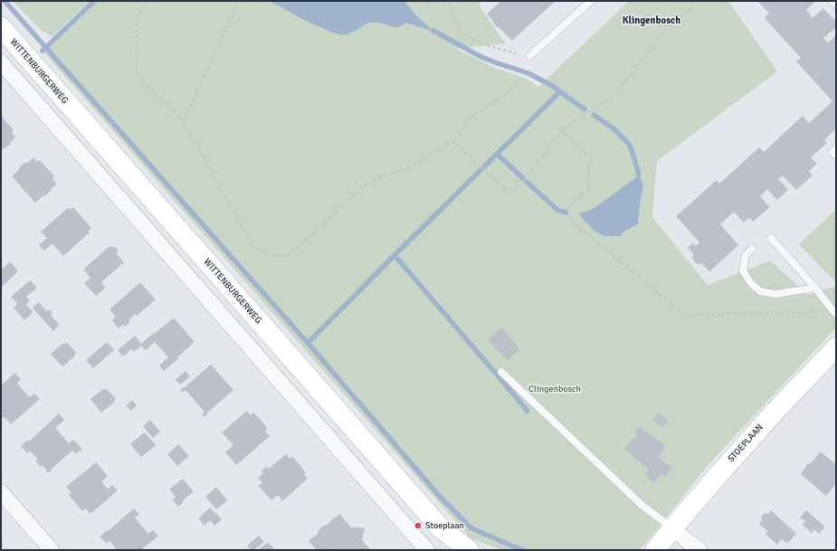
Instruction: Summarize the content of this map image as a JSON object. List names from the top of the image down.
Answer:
{
  "streets": {
    "street": ["WITTENBURGERWEG", "STOEPLAAN"]
  },
  "districts": ["Klingenbosch"],
  "parks": ["Clingenbosch"],
  "places": ["Stoeplaan"]
}
